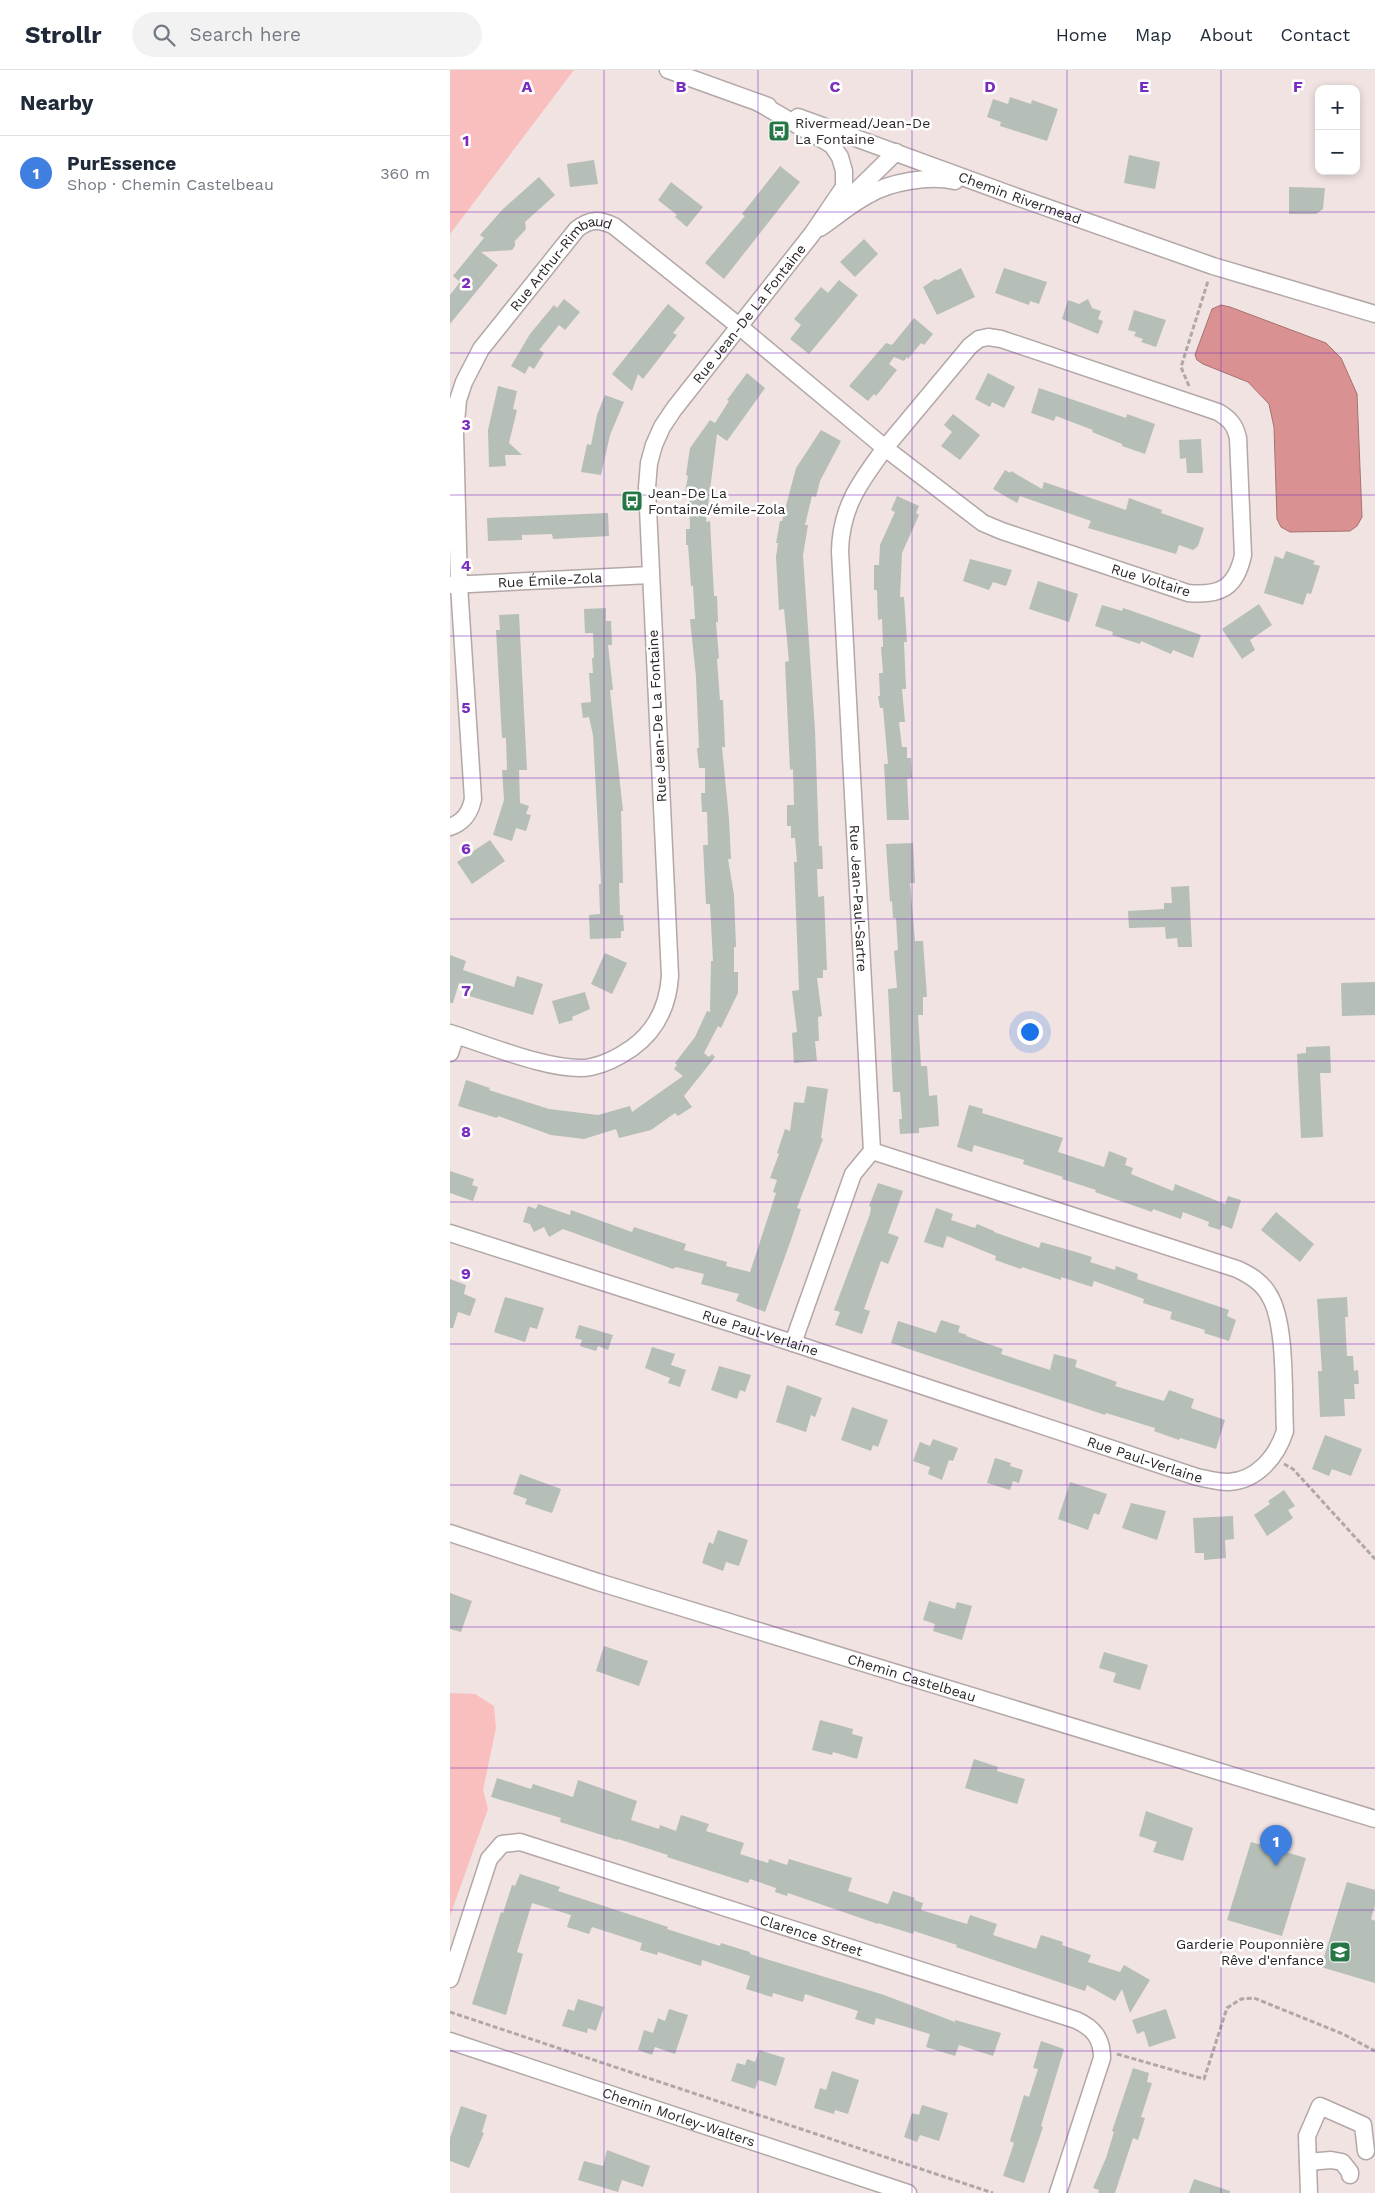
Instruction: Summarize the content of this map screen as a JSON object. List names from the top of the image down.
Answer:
{
  "streets": {
    "street": [
      "Chemin Rivermead",
      "Rue Arthur-Rimbaud",
      "Rue Jean-De La Fontaine",
      "Rue Voltaire",
      "Rue Émile-Zola",
      "Rue Jean-Paul-Sartre",
      "Rue Paul-Verlaine",
      "Chemin Castelbeau",
      "Clarence Street",
      "Chemin Morley-Walters"
    ]
  },
  "crossings": [
    ["Chemin Rivermead", "Rue Jean-De La Fontaine"],
    ["Rue Arthur-Rimbaud", "Rue Jean-De La Fontaine"],
    ["Rue Arthur-Rimbaud", "Rue Voltaire"],
    ["Rue Arthur-Rimbaud", "Rue Émile-Zola"],
    ["Rue Arthur-Rimbaud", "Rue Jean-Paul-Sartre"],
    ["Rue Jean-De La Fontaine", "Rue Émile-Zola"],
    ["Rue Voltaire", "Rue Jean-Paul-Sartre"],
    ["Rue Jean-Paul-Sartre", "Rue Paul-Verlaine"]
  ],
  "places": {
    "bus stop": ["Rivermead/Jean-De La Fontaine", "Jean-De La Fontaine/émile-Zola"],
    "school or university": ["Garderie Pouponnière Rêve d'enfance"]
  },
  "page": {
    "header": "Strollr",
    "search": "Search here",
    "nav": [
      "Home",
      "Map",
      "About",
      "Contact"
    ],
    "heading": "Nearby",
    "map_buttons": ["+", "−"],
    "list": [
      {
        "mark": "1",
        "name": "PurEssence",
        "note": "Shop · Chemin Castelbeau",
        "value": "360 m"
      }
    ],
    "pins": "1"
  },
  "grid": {
    "columns": [
      "A",
      "B",
      "C",
      "D",
      "E",
      "F"
    ],
    "rows": [
      "1",
      "2",
      "3",
      "4",
      "5",
      "6",
      "7",
      "8",
      "9"
    ]
  }
}
